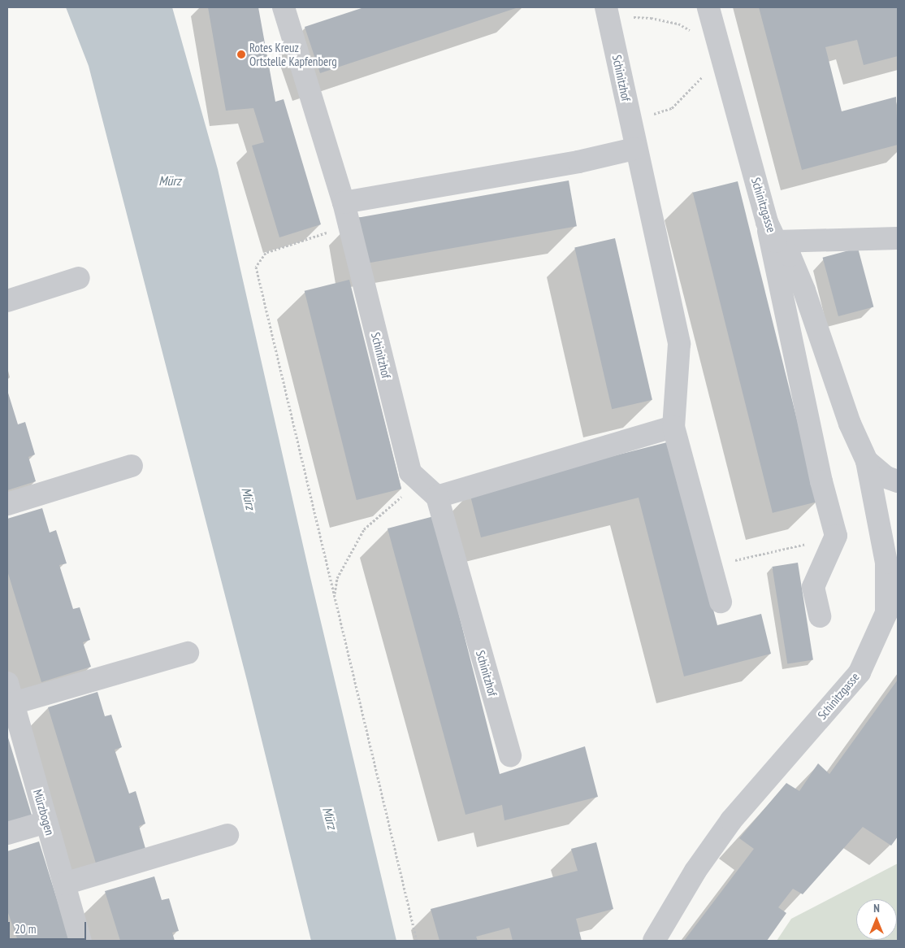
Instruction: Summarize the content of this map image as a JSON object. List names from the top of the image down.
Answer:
{
  "streets": {
    "street": ["Schinitzhof", "Schinitzgasse", "Mürzbogen"]
  },
  "water": ["Mürz"],
  "places": ["Rotes Kreuz Ortstelle Kapfenberg"],
  "scale_bar": "20 m",
  "north": "top"
}
